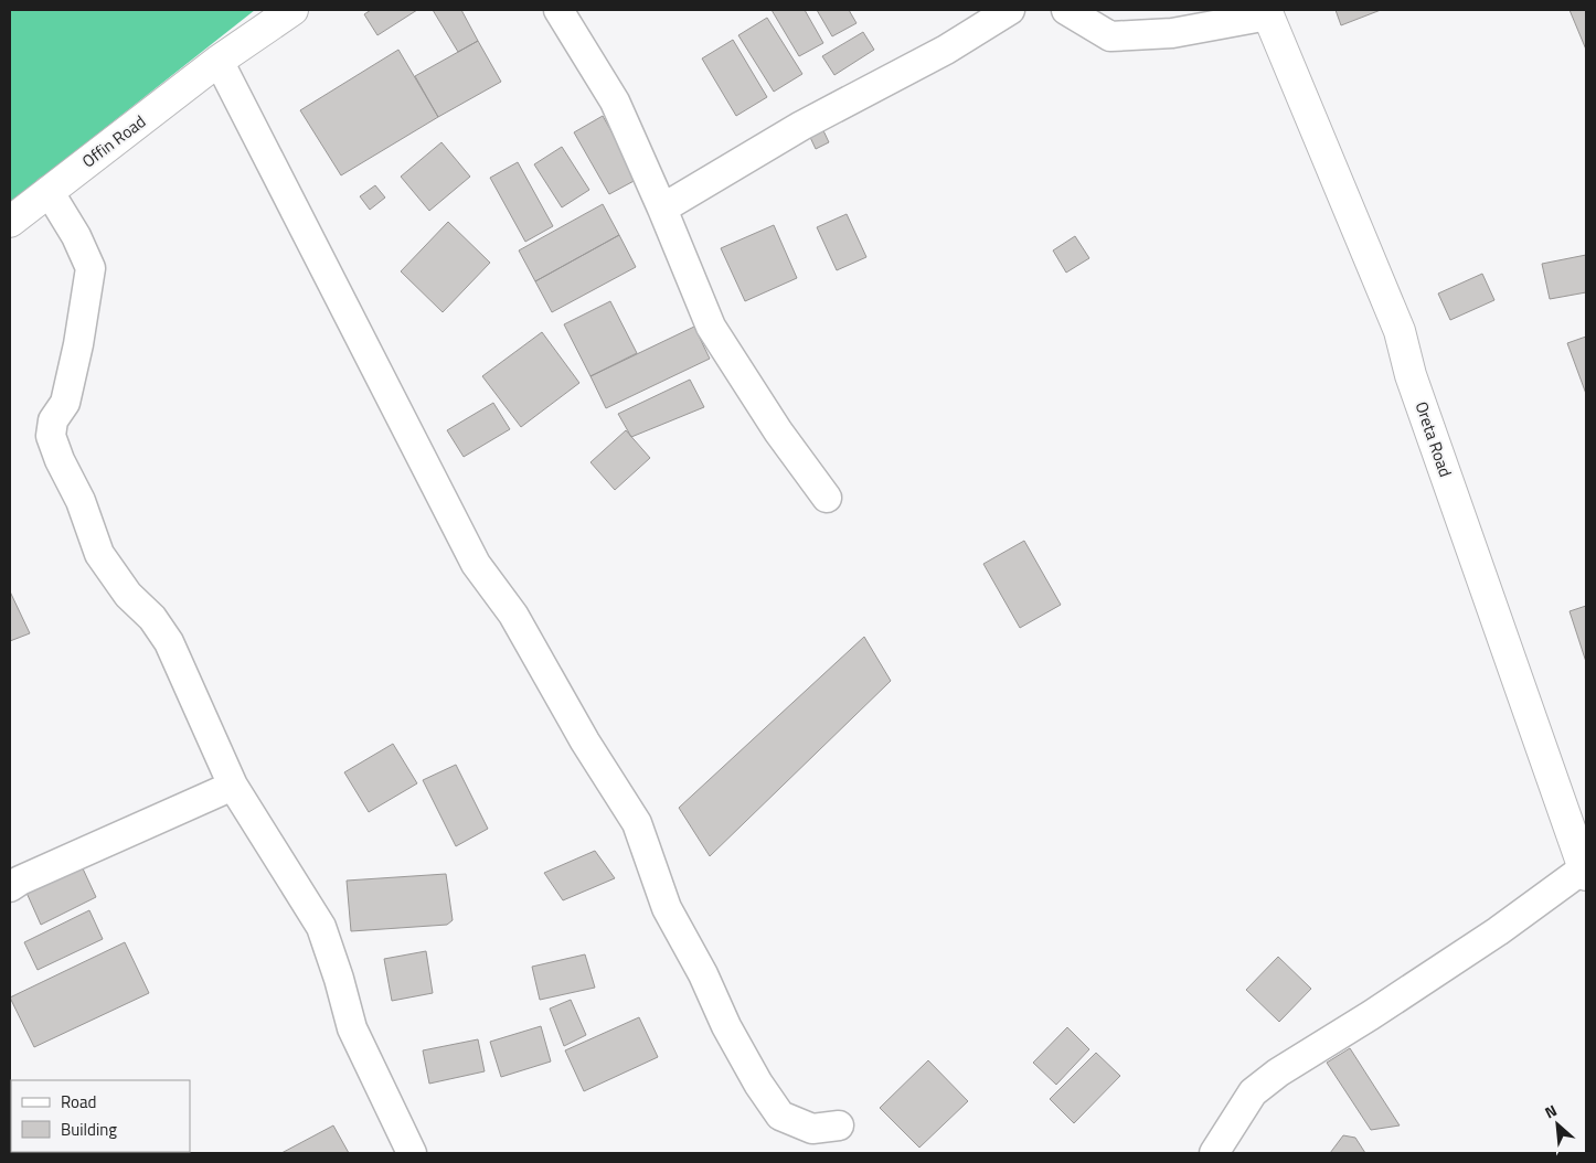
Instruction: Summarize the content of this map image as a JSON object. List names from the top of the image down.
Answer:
{
  "streets": {
    "street": ["Offin Road", "Oreta Road"]
  },
  "legend": ["Road", "Building"],
  "north": "top left"
}
